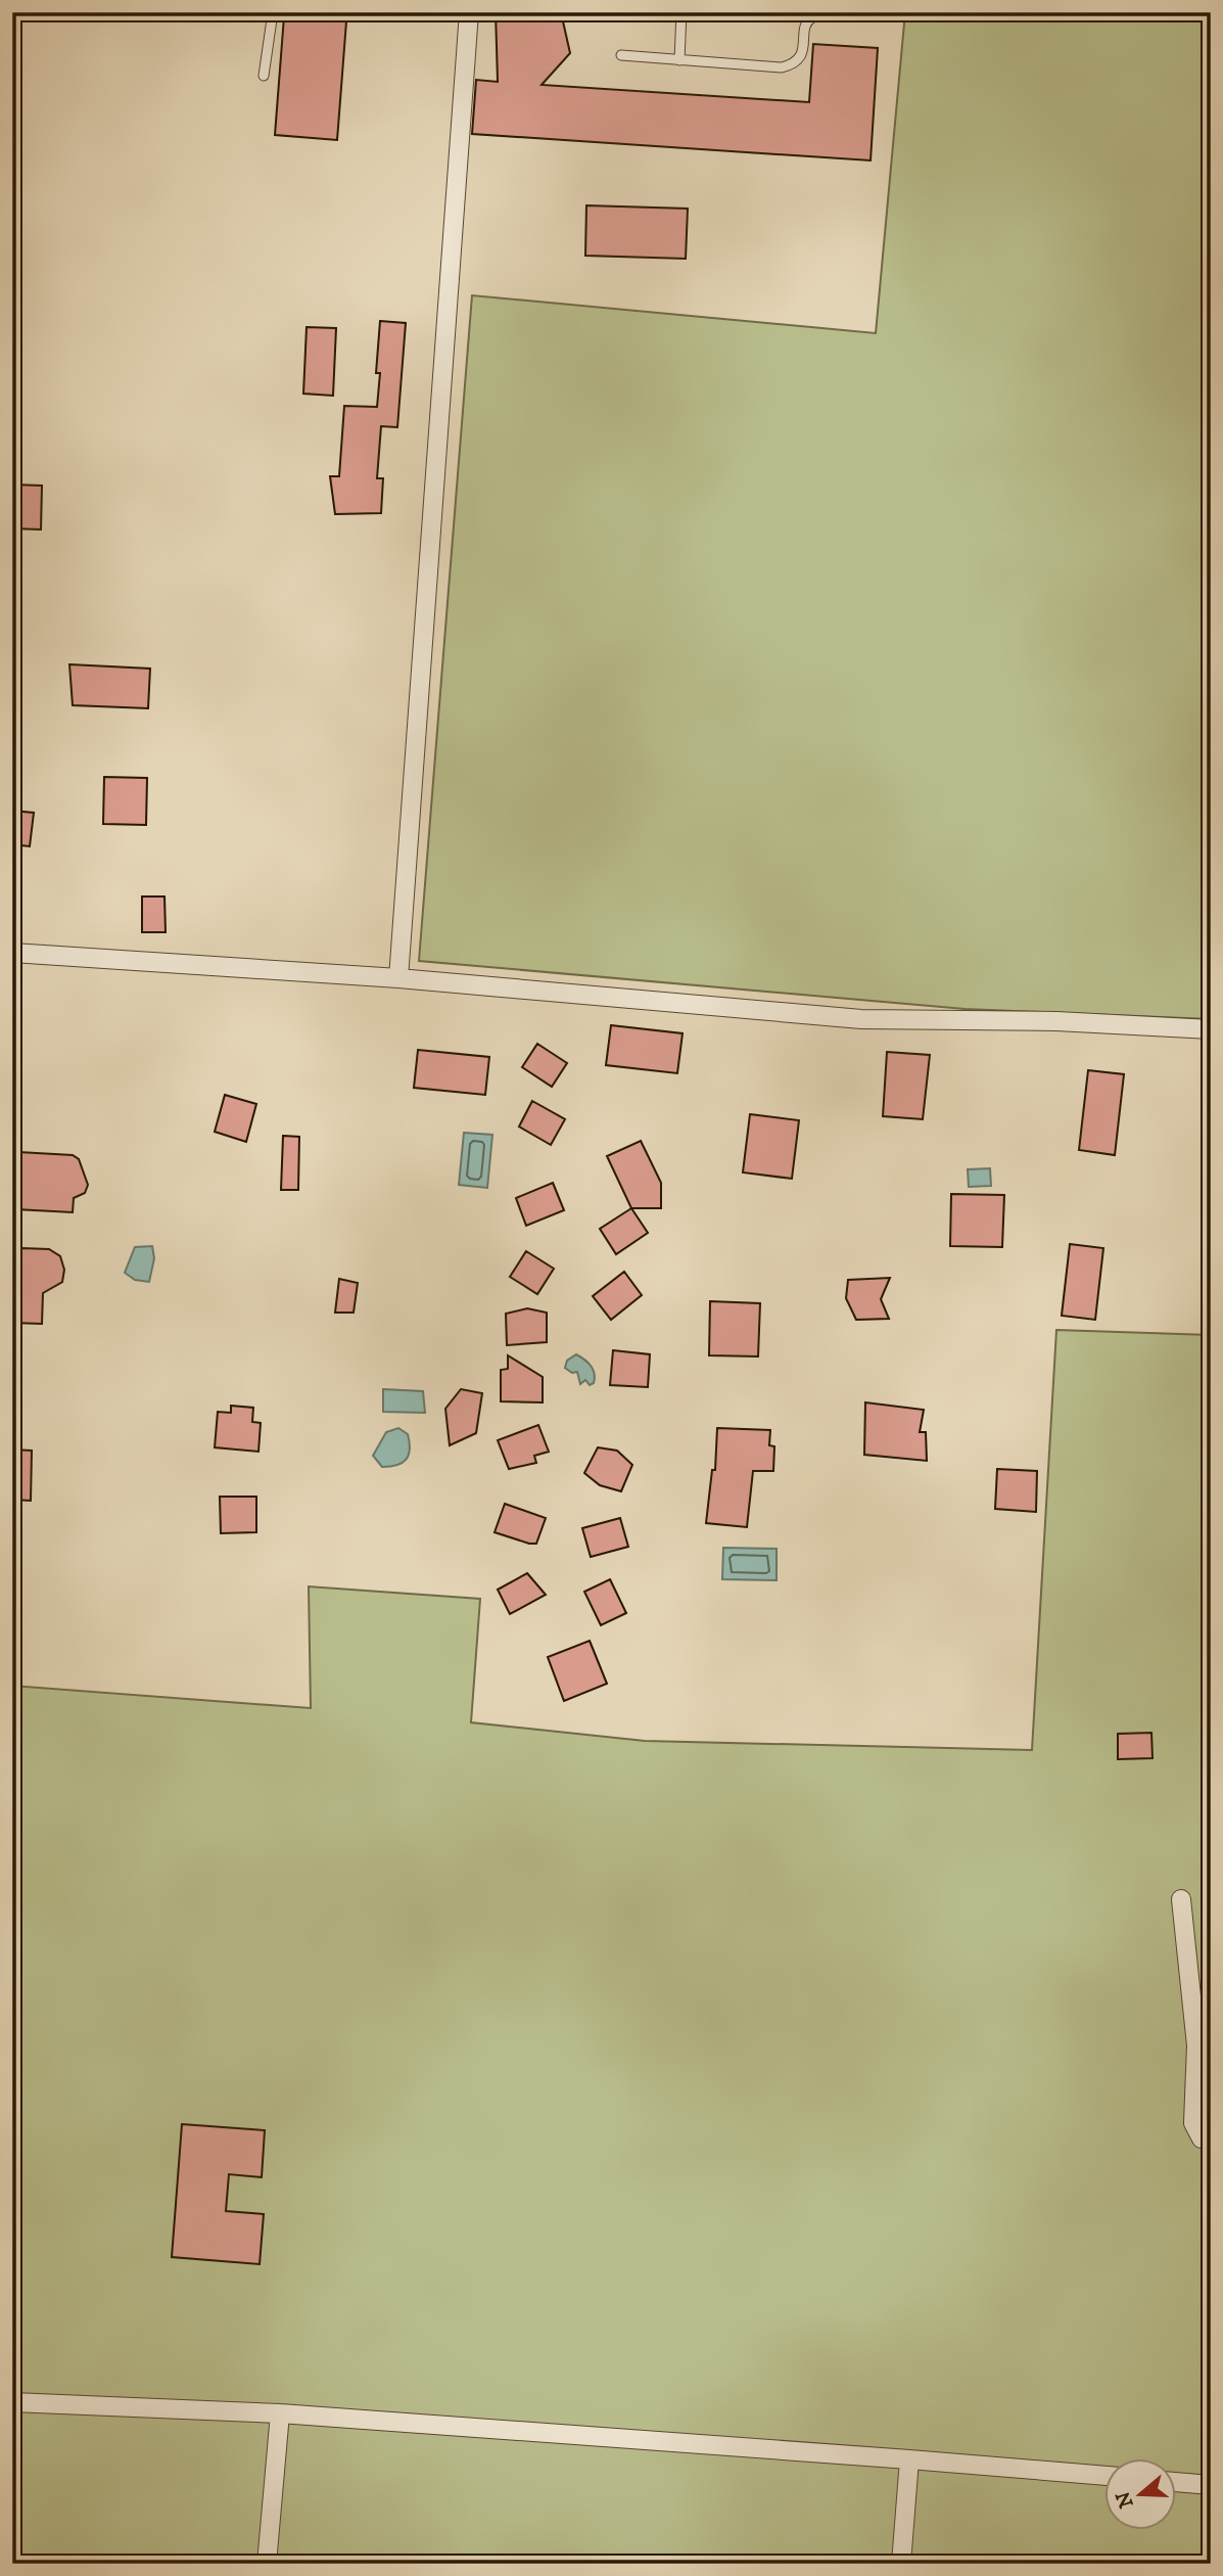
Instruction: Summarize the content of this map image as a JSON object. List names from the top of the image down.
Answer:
{
  "north": "left"
}
